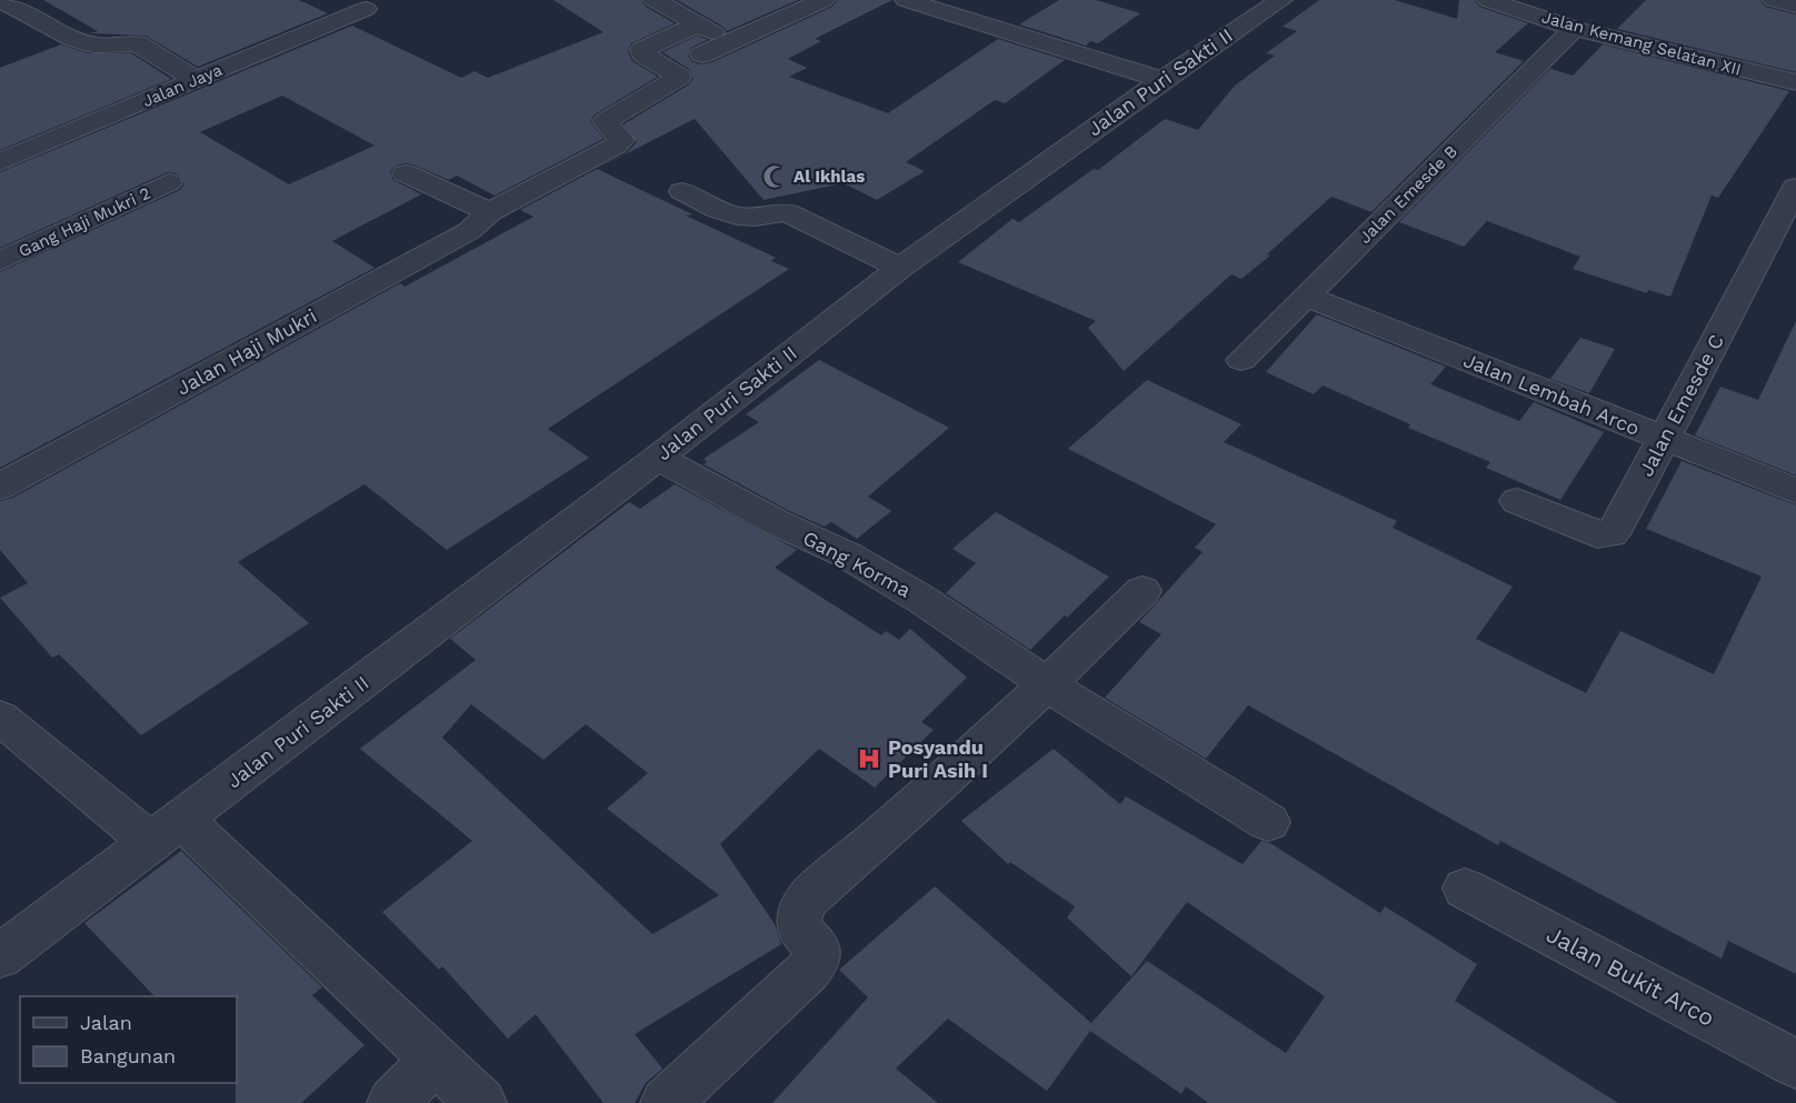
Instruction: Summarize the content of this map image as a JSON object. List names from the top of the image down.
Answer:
{
  "streets": {
    "street": [
      "Jalan Kemang Selatan XII",
      "Jalan Puri Sakti II",
      "Jalan Jaya",
      "Jalan Emesde B",
      "Gang Haji Mukri 2",
      "Jalan Haji Mukri",
      "Jalan Lembah Arco",
      "Jalan Emesde C",
      "Gang Korma",
      "Jalan Bukit Arco"
    ]
  },
  "crossings": [
    ["Jalan Kemang Selatan XII", "Jalan Emesde B"],
    ["Jalan Puri Sakti II", "Gang Korma"],
    ["Jalan Emesde B", "Jalan Lembah Arco"],
    ["Jalan Lembah Arco", "Jalan Emesde C"]
  ],
  "places": {
    "mosque": ["Al Ikhlas"],
    "hospital": ["Posyandu Puri Asih I"]
  },
  "legend": ["Jalan", "Bangunan"]
}
